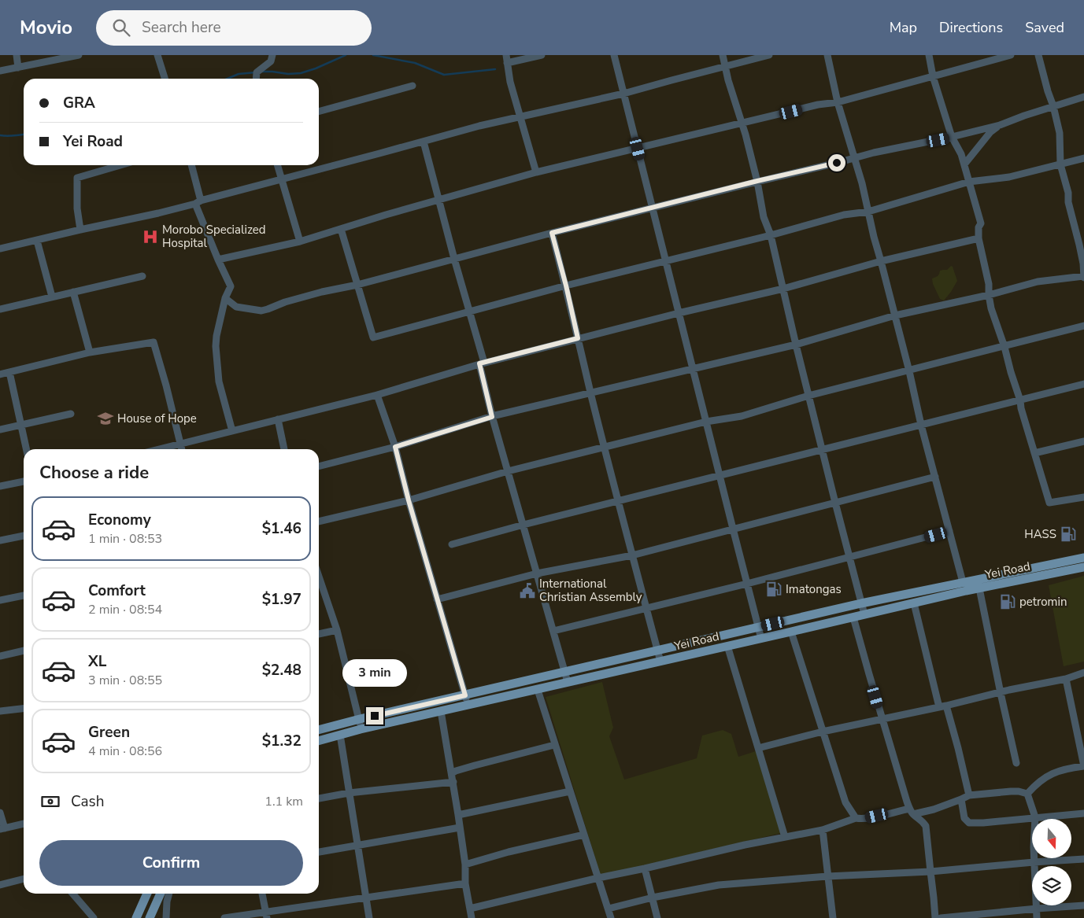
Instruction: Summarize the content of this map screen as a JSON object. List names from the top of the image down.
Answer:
{
  "streets": {
    "main road": ["Yei Road"]
  },
  "places": {
    "hospital": ["Morobo Specialized Hospital"],
    "school or university": ["House of Hope"],
    "fuel station": ["HASS", "Imatongas", "petromin"],
    "public building": ["International Christian Assembly"]
  },
  "north": "bottom",
  "page": {
    "header": "Movio",
    "search": "Search here",
    "nav": ["Map", "Directions", "Saved"],
    "banner": ["GRA", "Yei Road"],
    "heading": "Choose a ride",
    "list": [
      {
        "name": "Economy",
        "note": "1 min · 08:53",
        "value": "$1.46"
      },
      {
        "name": "Comfort",
        "note": "2 min · 08:54",
        "value": "$1.97"
      },
      {
        "name": "XL",
        "note": "3 min · 08:55",
        "value": "$2.48"
      },
      {
        "name": "Green",
        "note": "4 min · 08:56",
        "value": "$1.32"
      }
    ],
    "bubble": "3 min",
    "pay": ["Cash", "1.1 km"],
    "buttons": "Confirm"
  }
}
